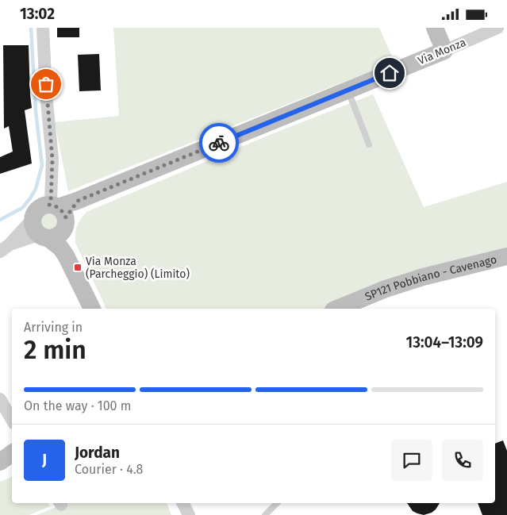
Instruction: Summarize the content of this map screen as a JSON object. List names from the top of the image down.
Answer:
{
  "streets": {
    "street": ["Via Monza", "SP121 Pobbiano - Cavenago"]
  },
  "places": {
    "transit": ["Via Monza (Parcheggio) (Limito)"]
  },
  "page": {
    "status": "13:02",
    "heading": ["2 min", "Arriving in", "13:04–13:09"],
    "panel": ["Jordan", "Courier · 4.8"],
    "bar": "On the way · 100 m",
    "round": "J"
  }
}
